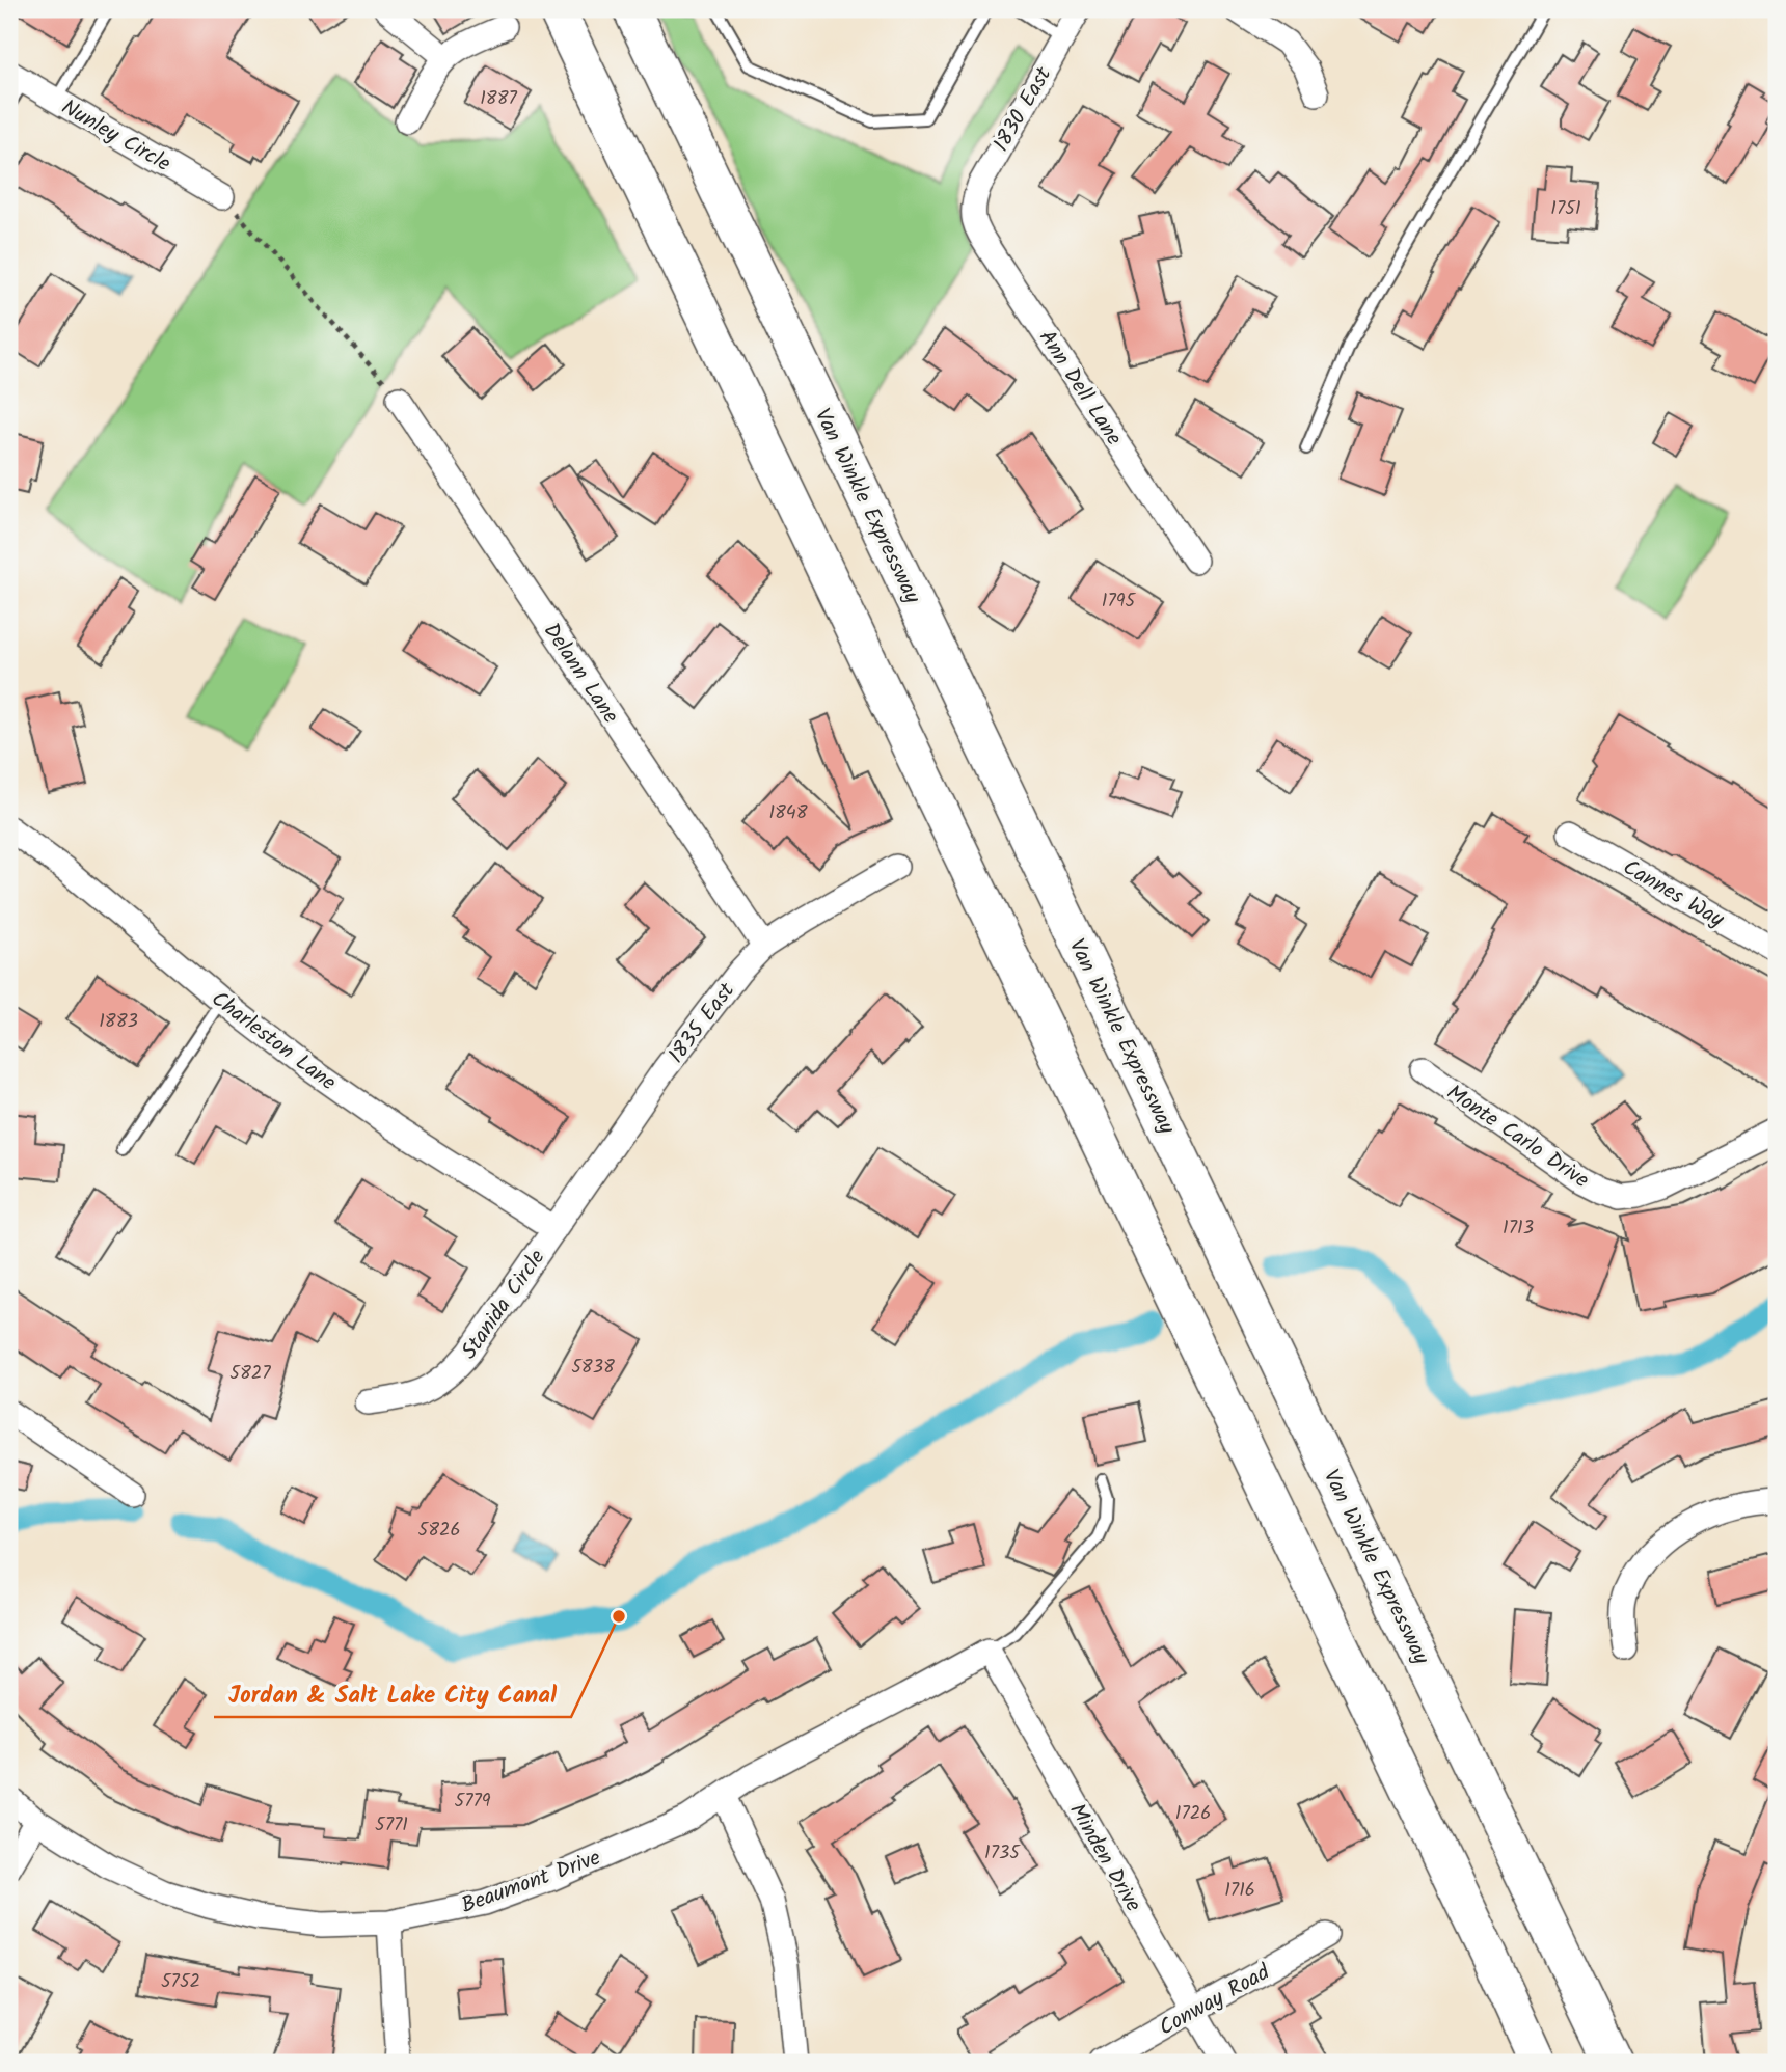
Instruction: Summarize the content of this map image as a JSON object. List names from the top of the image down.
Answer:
{
  "streets": {
    "main road": ["Van Winkle Expressway"],
    "street": [
      "1830 East",
      "Nunley Circle",
      "Ann Dell Lane",
      "Delann Lane",
      "Cannes Way",
      "1835 East",
      "Charleston Lane",
      "Monte Carlo Drive",
      "Stanida Circle",
      "Minden Drive",
      "Beaumont Drive",
      "Conway Road"
    ]
  },
  "crossings": [
    ["1830 East", "Ann Dell Lane"],
    ["Delann Lane", "1835 East"],
    ["1835 East", "Charleston Lane"],
    ["1835 East", "Stanida Circle"],
    ["Charleston Lane", "Stanida Circle"],
    ["Minden Drive", "Beaumont Drive"],
    ["Minden Drive", "Conway Road"]
  ],
  "places": ["Jordan & Salt Lake City Canal"],
  "house_numbers": [
    "1887",
    "1751",
    "1795",
    "1848",
    "1883",
    "1713",
    "5838",
    "5827",
    "5826",
    "5779",
    "1726",
    "5771",
    "1735",
    "1716",
    "5752"
  ]
}
